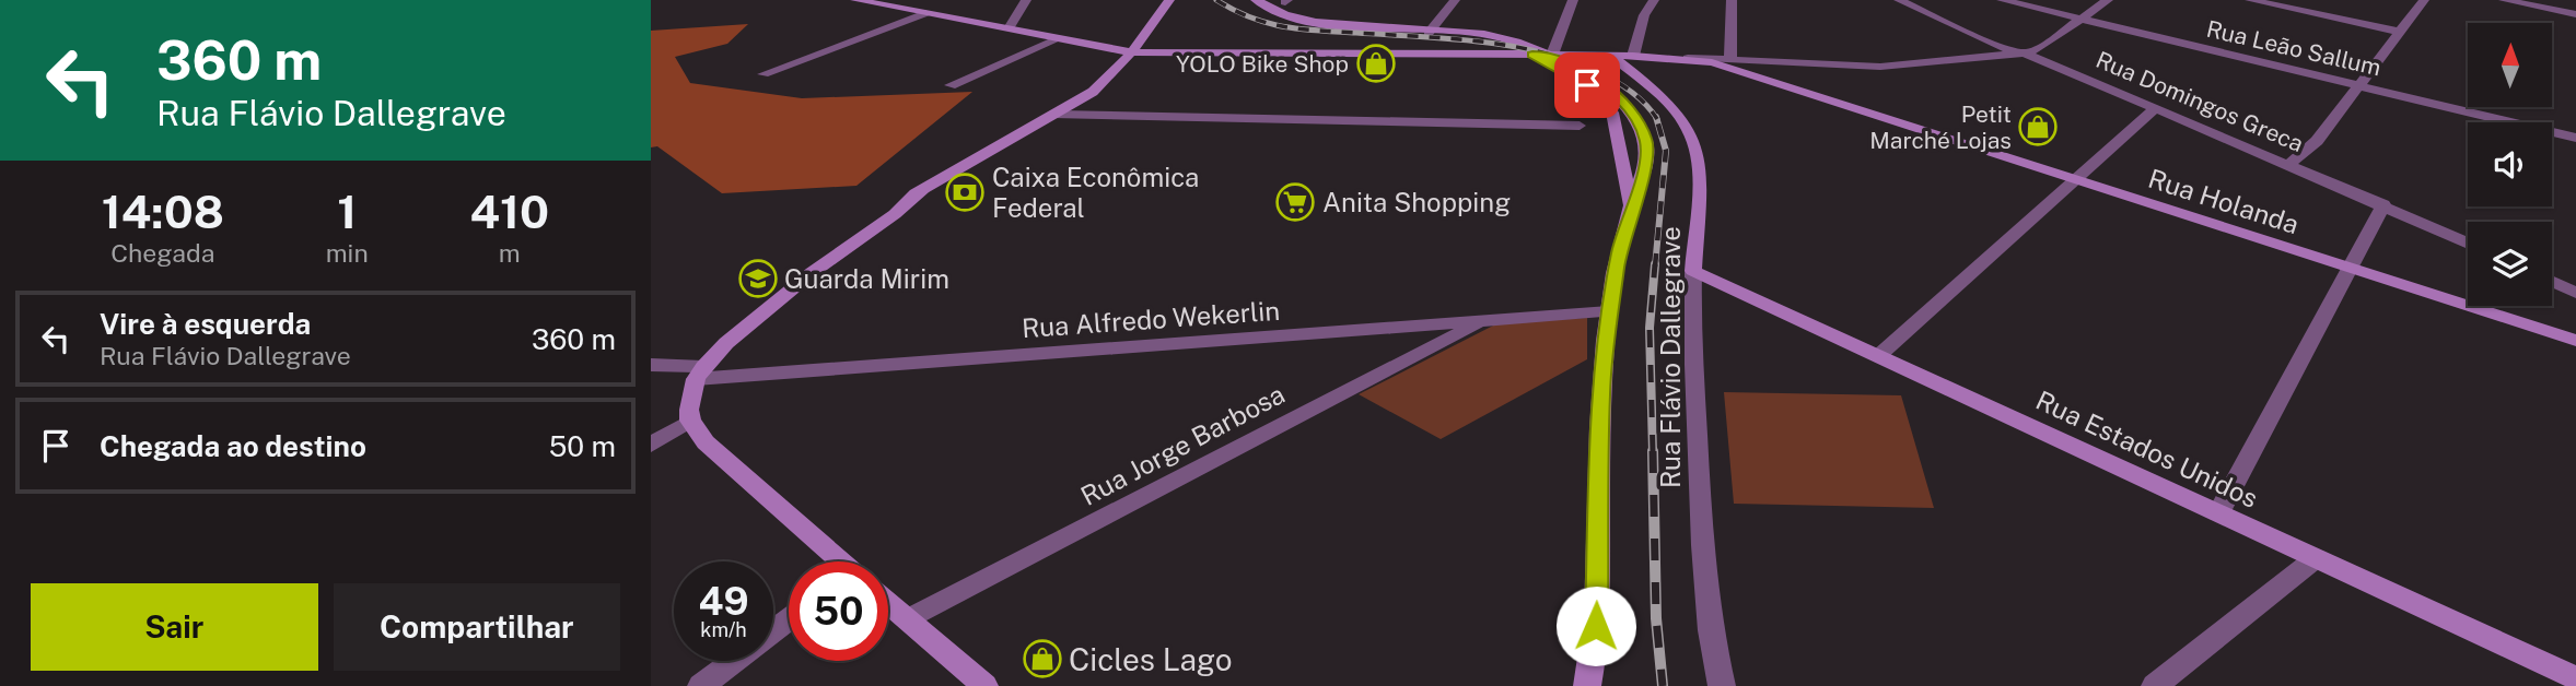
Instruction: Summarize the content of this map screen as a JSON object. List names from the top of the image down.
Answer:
{
  "streets": {
    "main road": ["Rua Holanda", "Rua Flávio Dallegrave", "Rua Estados Unidos"],
    "street": [
      "Rua Leão Sallum",
      "Rua Domingos Greca",
      "Rua Alfredo Wekerlin",
      "Rua Jorge Barbosa"
    ]
  },
  "crossings": [
    ["Rua Alfredo Wekerlin", "Rua Flávio Dallegrave"],
    ["Rua Alfredo Wekerlin", "Rua Jorge Barbosa"],
    ["Rua Flávio Dallegrave", "Rua Estados Unidos"]
  ],
  "places": {
    "shop": ["YOLO Bike Shop", "Petit Marché Lojas", "Cicles Lago"],
    "bank": ["Caixa Econômica Federal"],
    "supermarket": ["Anita Shopping"],
    "school or university": ["Guarda Mirim"]
  },
  "north": "top",
  "page": {
    "turn": ["360 m", "Rua Flávio Dallegrave"],
    "eta": [
      "14:08",
      "Chegada",
      "1",
      "min",
      "410",
      "m"
    ],
    "list": [
      {
        "name": "Vire à esquerda",
        "note": "Rua Flávio Dallegrave",
        "value": "360 m"
      },
      {
        "name": "Chegada ao destino",
        "value": "50 m"
      }
    ],
    "speed": "49 km/h",
    "limit": "50",
    "buttons": ["Sair", "Compartilhar"]
  }
}
